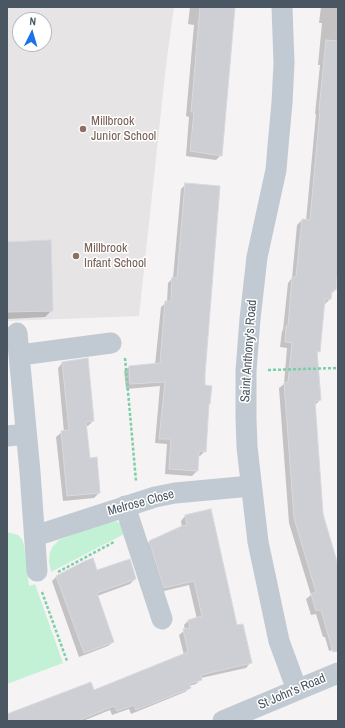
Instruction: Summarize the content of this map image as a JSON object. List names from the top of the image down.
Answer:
{
  "streets": {
    "street": ["Saint Anthony's Road", "Melrose Close", "St John's Road"]
  },
  "crossings": [
    ["Saint Anthony's Road", "Melrose Close"],
    ["Saint Anthony's Road", "St John's Road"]
  ],
  "places": ["Millbrook Junior School", "Millbrook Infant School"],
  "north": "top"
}
